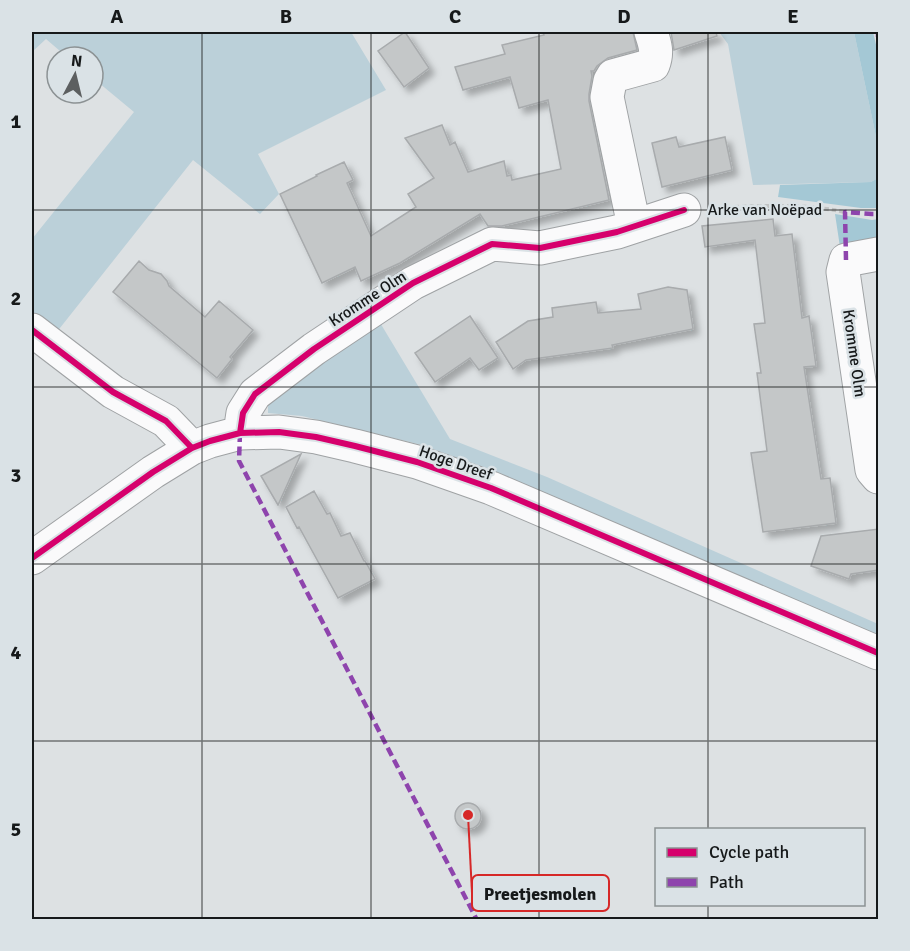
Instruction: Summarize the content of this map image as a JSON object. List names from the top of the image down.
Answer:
{
  "streets": {
    "street": ["Kromme Olm", "Hoge Dreef"],
    "path": ["Arke van Noëpad"]
  },
  "crossings": [
    ["Arke van Noëpad", "Kromme Olm"],
    ["Kromme Olm", "Hoge Dreef"]
  ],
  "places": ["Preetjesmolen"],
  "legend": ["Cycle path", "Path"],
  "north": "top",
  "grid": {
    "columns": [
      "A",
      "B",
      "C",
      "D",
      "E"
    ],
    "rows": [
      "1",
      "2",
      "3",
      "4",
      "5"
    ]
  }
}
